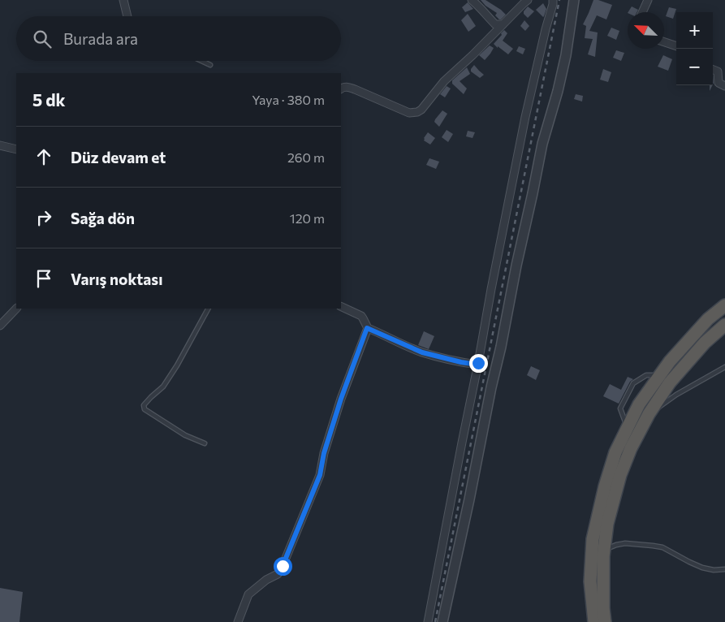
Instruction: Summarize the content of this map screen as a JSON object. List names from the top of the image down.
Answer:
{
  "north": "top left",
  "page": {
    "map_buttons": ["+", "−"],
    "search": "Burada ara",
    "heading": ["5 dk", "Yaya · 380 m"],
    "list": [
      ["Düz devam et", "260 m"],
      ["Sağa dön", "120 m"],
      "Varış noktası"
    ]
  }
}
